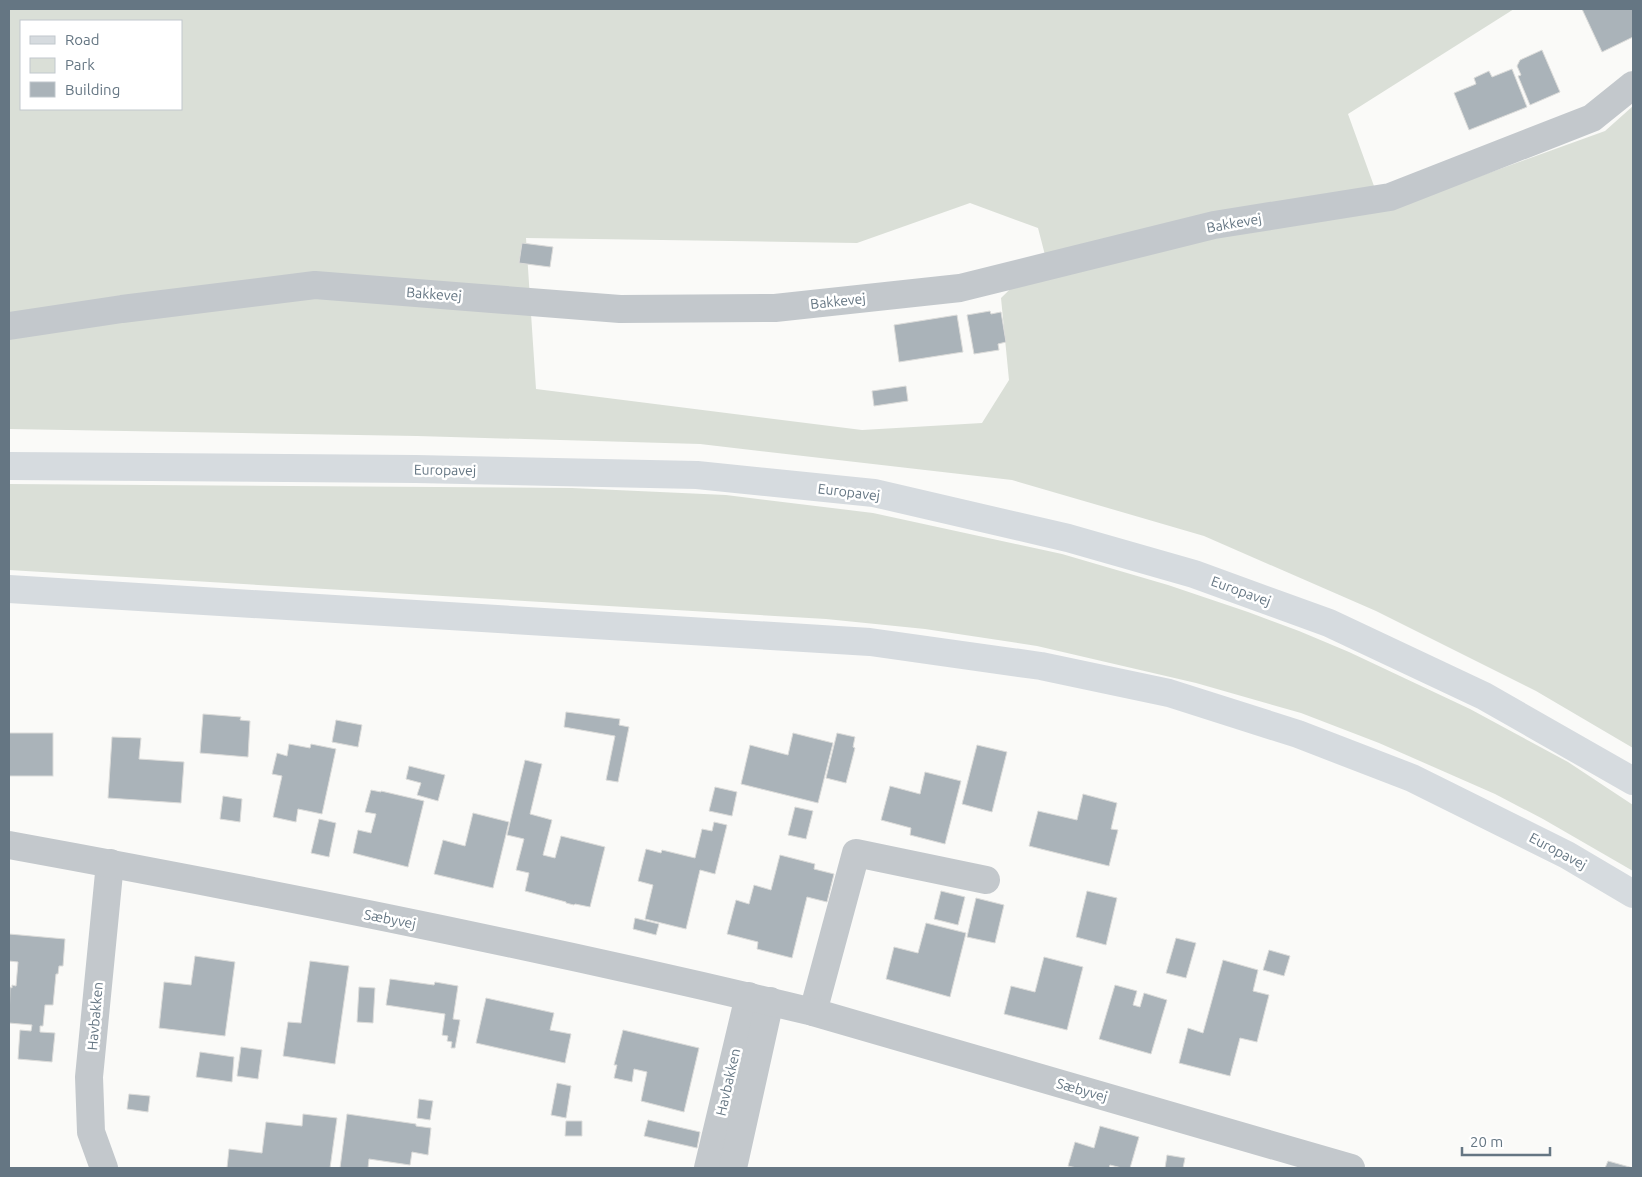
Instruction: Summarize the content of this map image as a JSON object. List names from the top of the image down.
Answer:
{
  "streets": {
    "main road": ["Europavej"],
    "street": ["Bakkevej", "Sæbyvej", "Havbakken"]
  },
  "crossings": [
    ["Sæbyvej", "Havbakken"]
  ],
  "legend": ["Road", "Park", "Building"],
  "scale_bar": "20 m"
}
